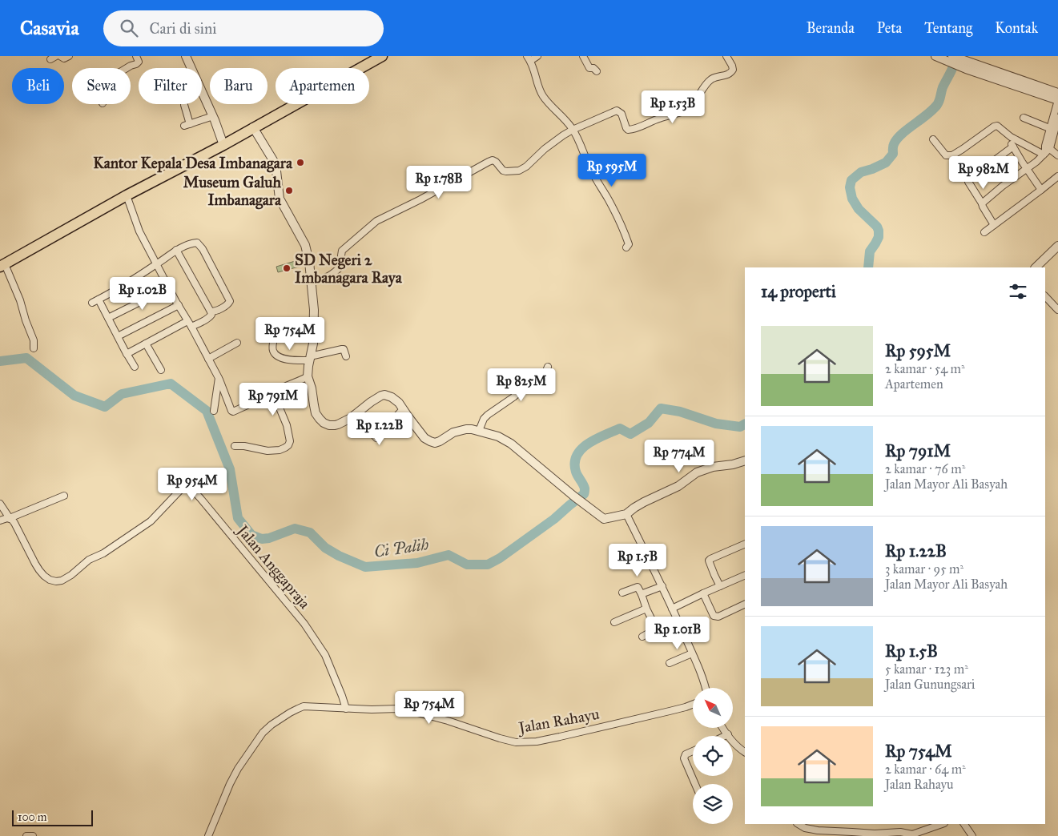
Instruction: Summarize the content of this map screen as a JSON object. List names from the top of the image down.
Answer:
{
  "streets": {
    "street": ["Jalan Anggapraja", "Jalan Rahayu"]
  },
  "crossings": [
    ["Jalan Anggapraja", "Jalan Rahayu"]
  ],
  "water": ["Ci Palih"],
  "places": ["Kantor Kepala Desa Imbanagara", "Museum Galuh Imbanagara", "SD Negeri 2 Imbanagara Raya"],
  "scale_bar": "100 m",
  "north": "top left",
  "page": {
    "header": "Casavia",
    "search": "Cari di sini",
    "nav": [
      "Beranda",
      "Peta",
      "Tentang",
      "Kontak"
    ],
    "chip": [
      "Beli",
      "Sewa",
      "Filter",
      "Baru",
      "Apartemen"
    ],
    "price": [
      "Rp 1.53B",
      "Rp 595M",
      "Rp 982M",
      "Rp 1.78B",
      "Rp 1.02B",
      "Rp 754M",
      "Rp 825M",
      "Rp 791M",
      "Rp 1.22B",
      "Rp 774M",
      "Rp 954M",
      "Rp 1.5B",
      "Rp 1.01B",
      "Rp 754M"
    ],
    "heading": "14 properti",
    "list": [
      {
        "name": "Rp 595M",
        "note": "2 kamar · 54 m² · Apartemen"
      },
      {
        "name": "Rp 791M",
        "note": "2 kamar · 76 m² · Jalan Mayor Ali Basyah"
      },
      {
        "name": "Rp 1.22B",
        "note": "3 kamar · 95 m² · Jalan Mayor Ali Basyah"
      },
      {
        "name": "Rp 1.5B",
        "note": "5 kamar · 123 m² · Jalan Gunungsari"
      },
      {
        "name": "Rp 754M",
        "note": "2 kamar · 64 m² · Jalan Rahayu"
      }
    ],
    "scale": "100 m"
  }
}
